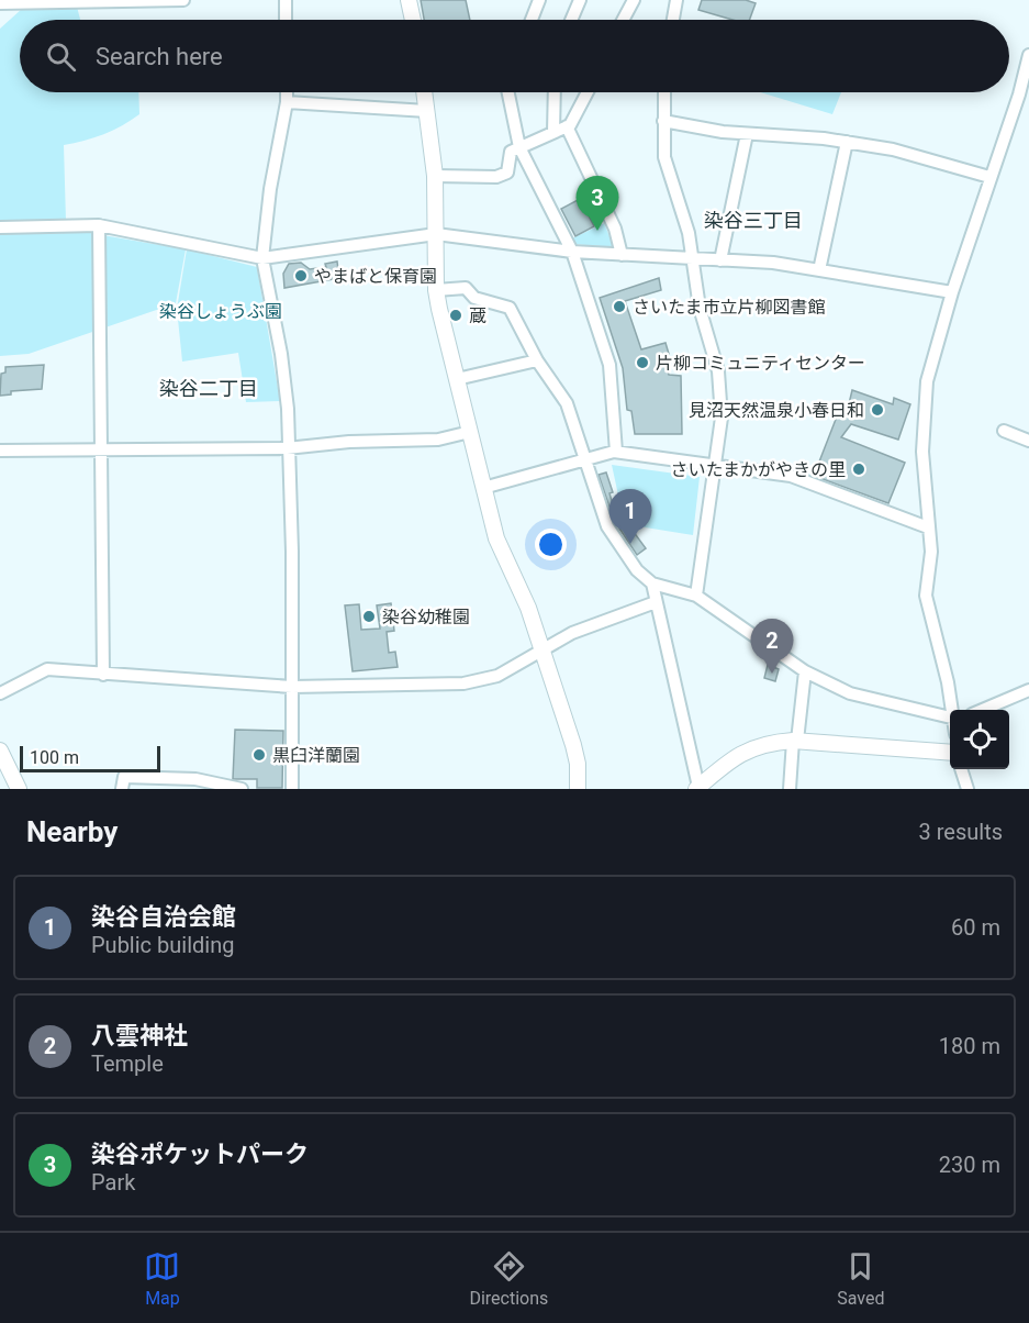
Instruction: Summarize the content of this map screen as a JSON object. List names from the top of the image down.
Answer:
{
  "districts": ["染谷三丁目", "染谷二丁目"],
  "parks": ["染谷しょうぶ園"],
  "places": [
    "やまばと保育園",
    "さいたま市立片柳図書館",
    "蔵",
    "片柳コミュニティセンター",
    "見沼天然温泉小春日和",
    "さいたまかがやきの里",
    "染谷幼稚園",
    "黒臼洋蘭園"
  ],
  "scale_bar": "100 m",
  "page": {
    "search": "Search here",
    "pins": ["3", "1", "2"],
    "scale": "100 m",
    "heading": ["Nearby", "3 results"],
    "list": [
      {
        "mark": "1",
        "name": "染谷自治会館",
        "note": "Public building",
        "value": "60 m"
      },
      {
        "mark": "2",
        "name": "八雲神社",
        "note": "Temple",
        "value": "180 m"
      },
      {
        "mark": "3",
        "name": "染谷ポケットパーク",
        "note": "Park",
        "value": "230 m"
      }
    ],
    "nav": ["Map", "Directions", "Saved"]
  }
}
